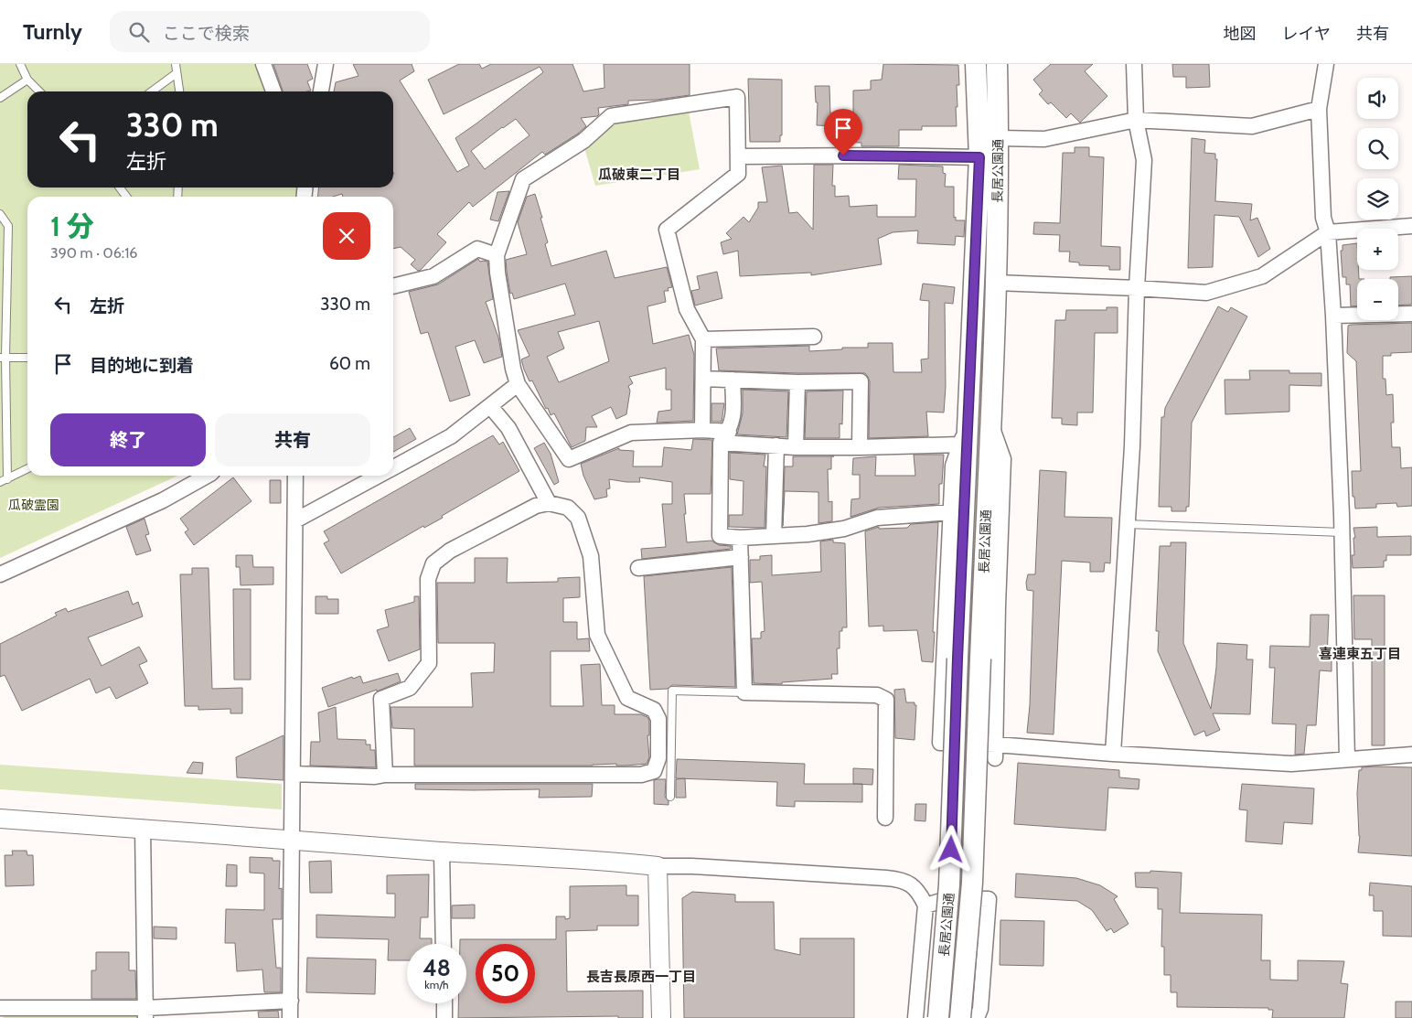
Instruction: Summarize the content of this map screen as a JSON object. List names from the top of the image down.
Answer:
{
  "streets": {
    "main road": ["長居公園通"]
  },
  "districts": ["瓜破東二丁目", "喜連東五丁目", "長吉長原西一丁目"],
  "parks": ["瓜破霊園"],
  "page": {
    "header": "Turnly",
    "search": "ここで検索",
    "nav": ["地図", "レイヤ", "共有"],
    "map_buttons": ["+", "−"],
    "turn": ["330 m", "左折"],
    "heading": ["1 分", "390 m · 06:16"],
    "list": [
      {
        "name": "左折",
        "value": "330 m"
      },
      {
        "name": "目的地に到着",
        "value": "60 m"
      }
    ],
    "buttons": ["終了", "共有"],
    "speed": "48 km/h",
    "limit": "50"
  }
}
